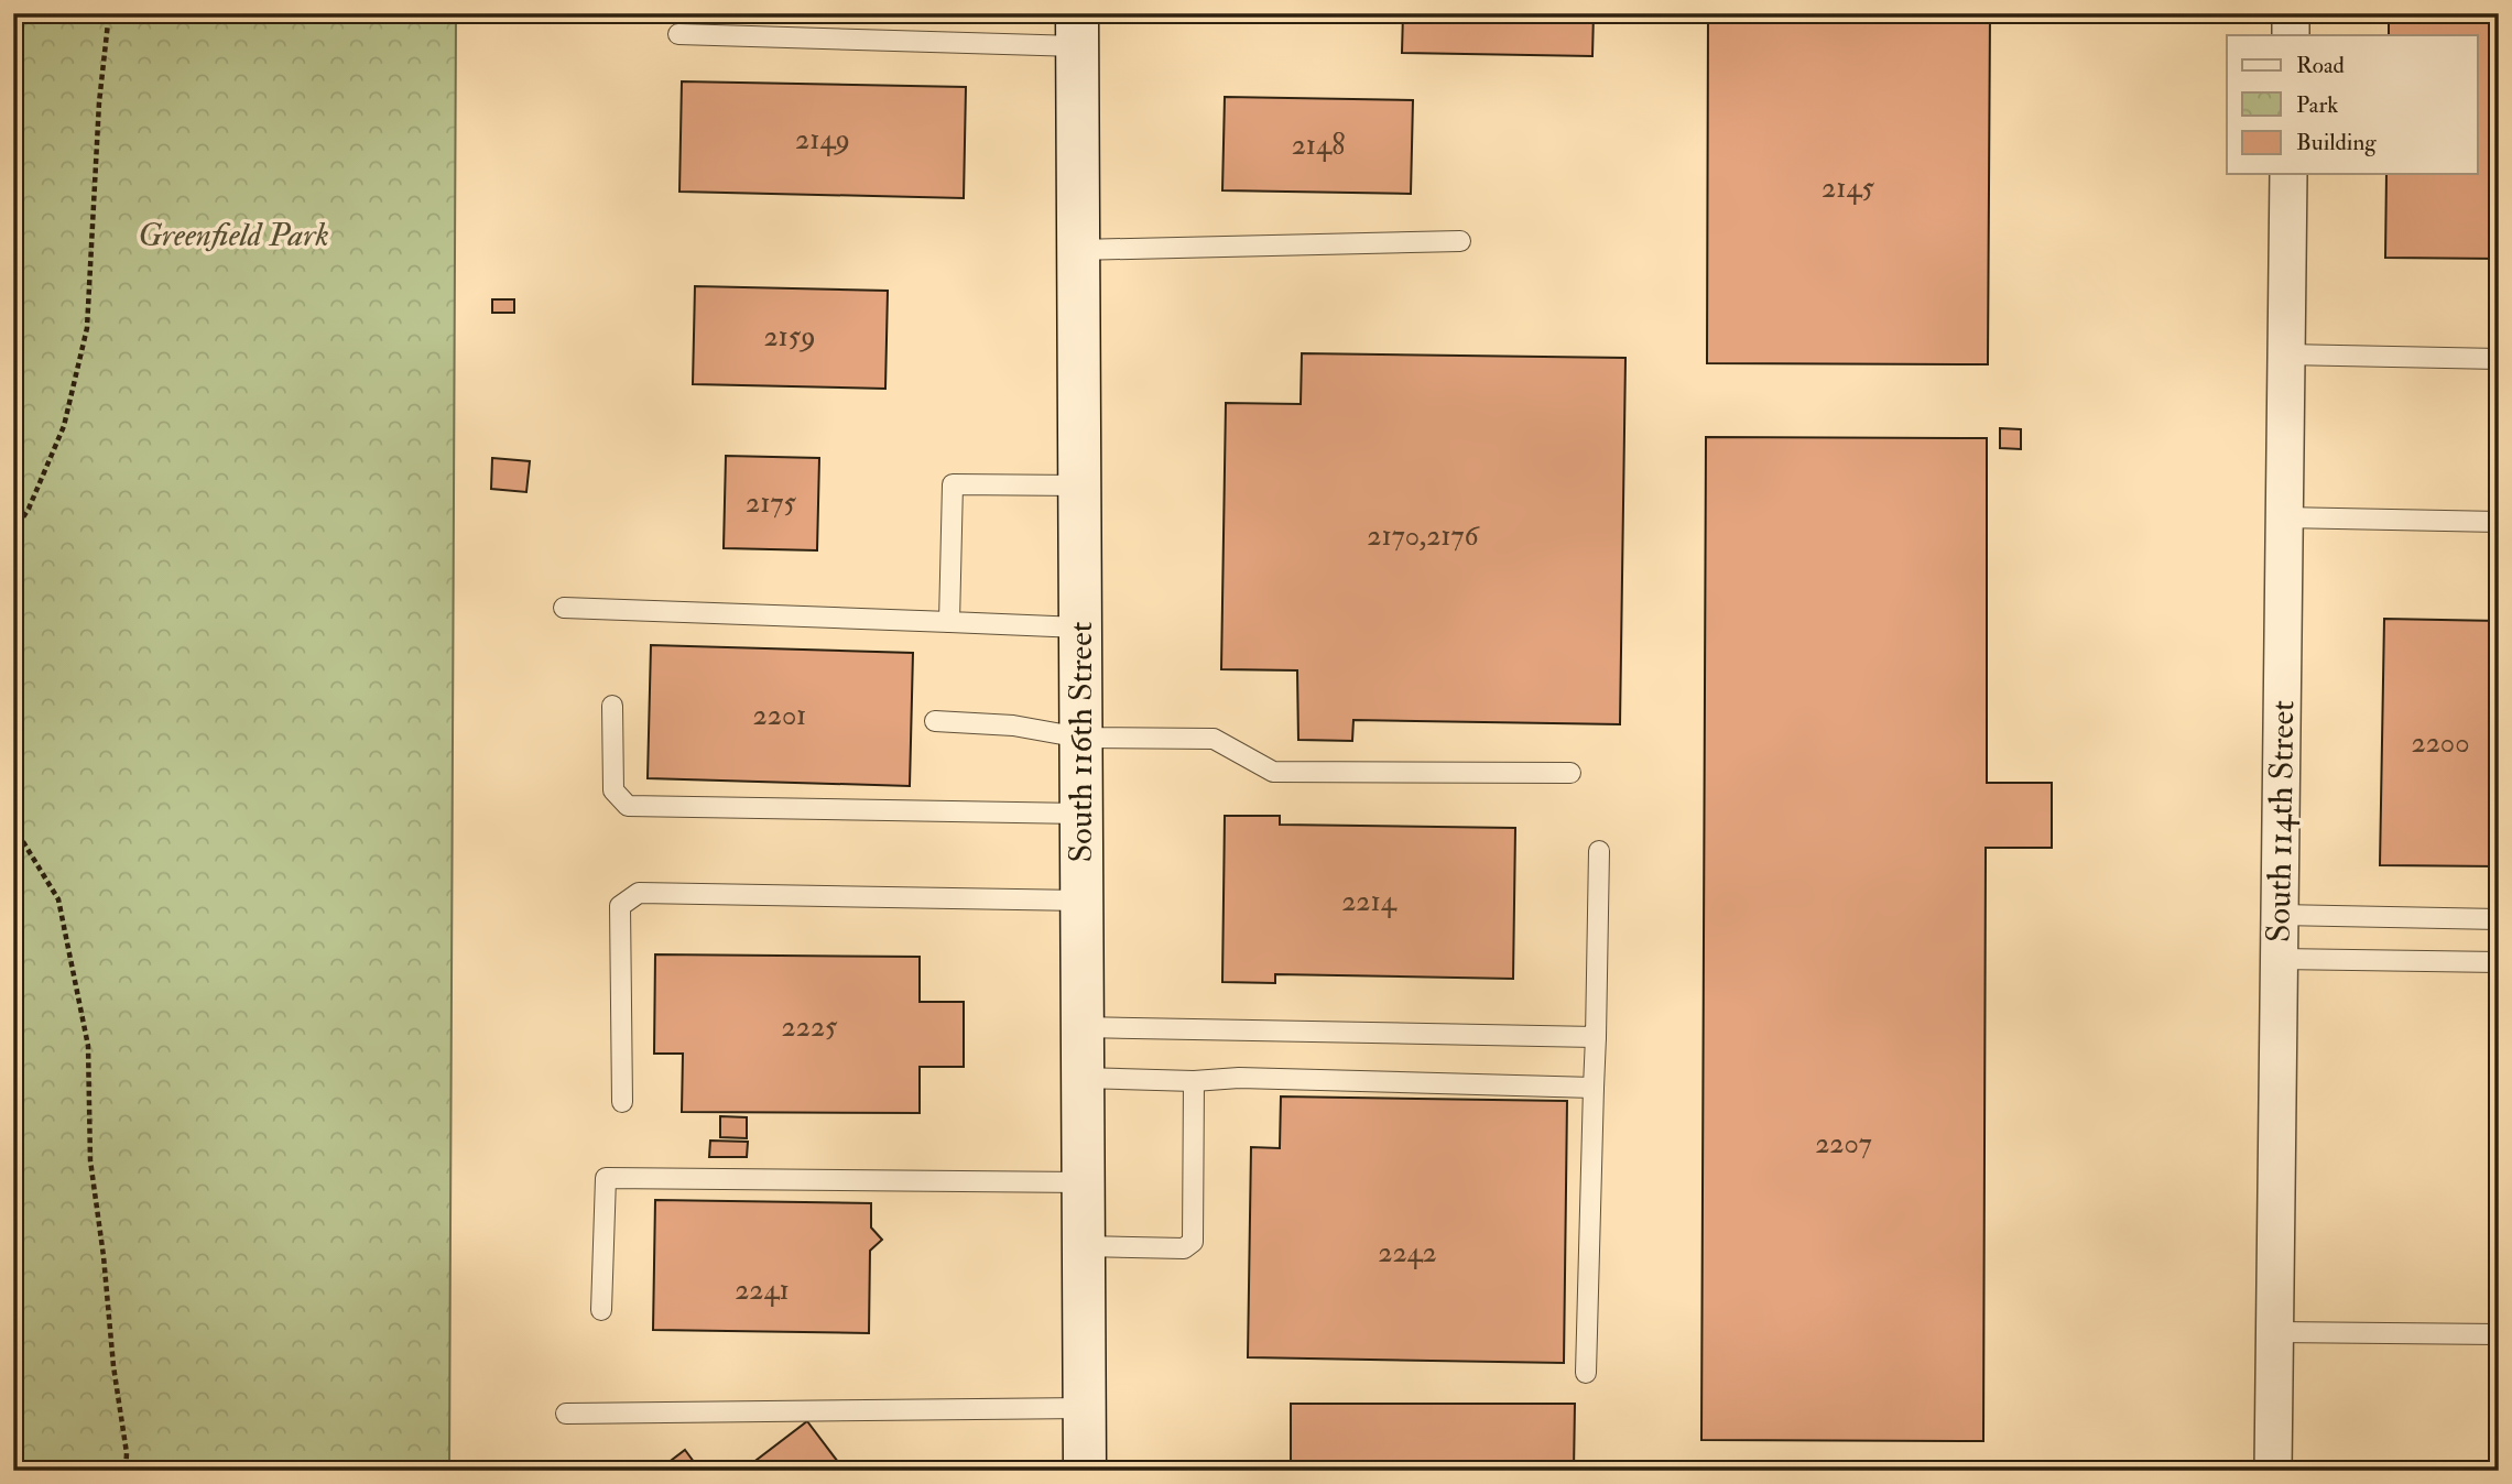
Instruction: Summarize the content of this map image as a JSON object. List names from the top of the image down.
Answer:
{
  "streets": {
    "street": ["South 116th Street", "South 114th Street"]
  },
  "parks": ["Greenfield Park"],
  "house_numbers": [
    "2149",
    "2148",
    "2145",
    "2159",
    "2175",
    "2170,2176",
    "2201",
    "2200",
    "2214",
    "2225",
    "2207",
    "2242",
    "2241"
  ],
  "legend": ["Road", "Park", "Building"]
}
